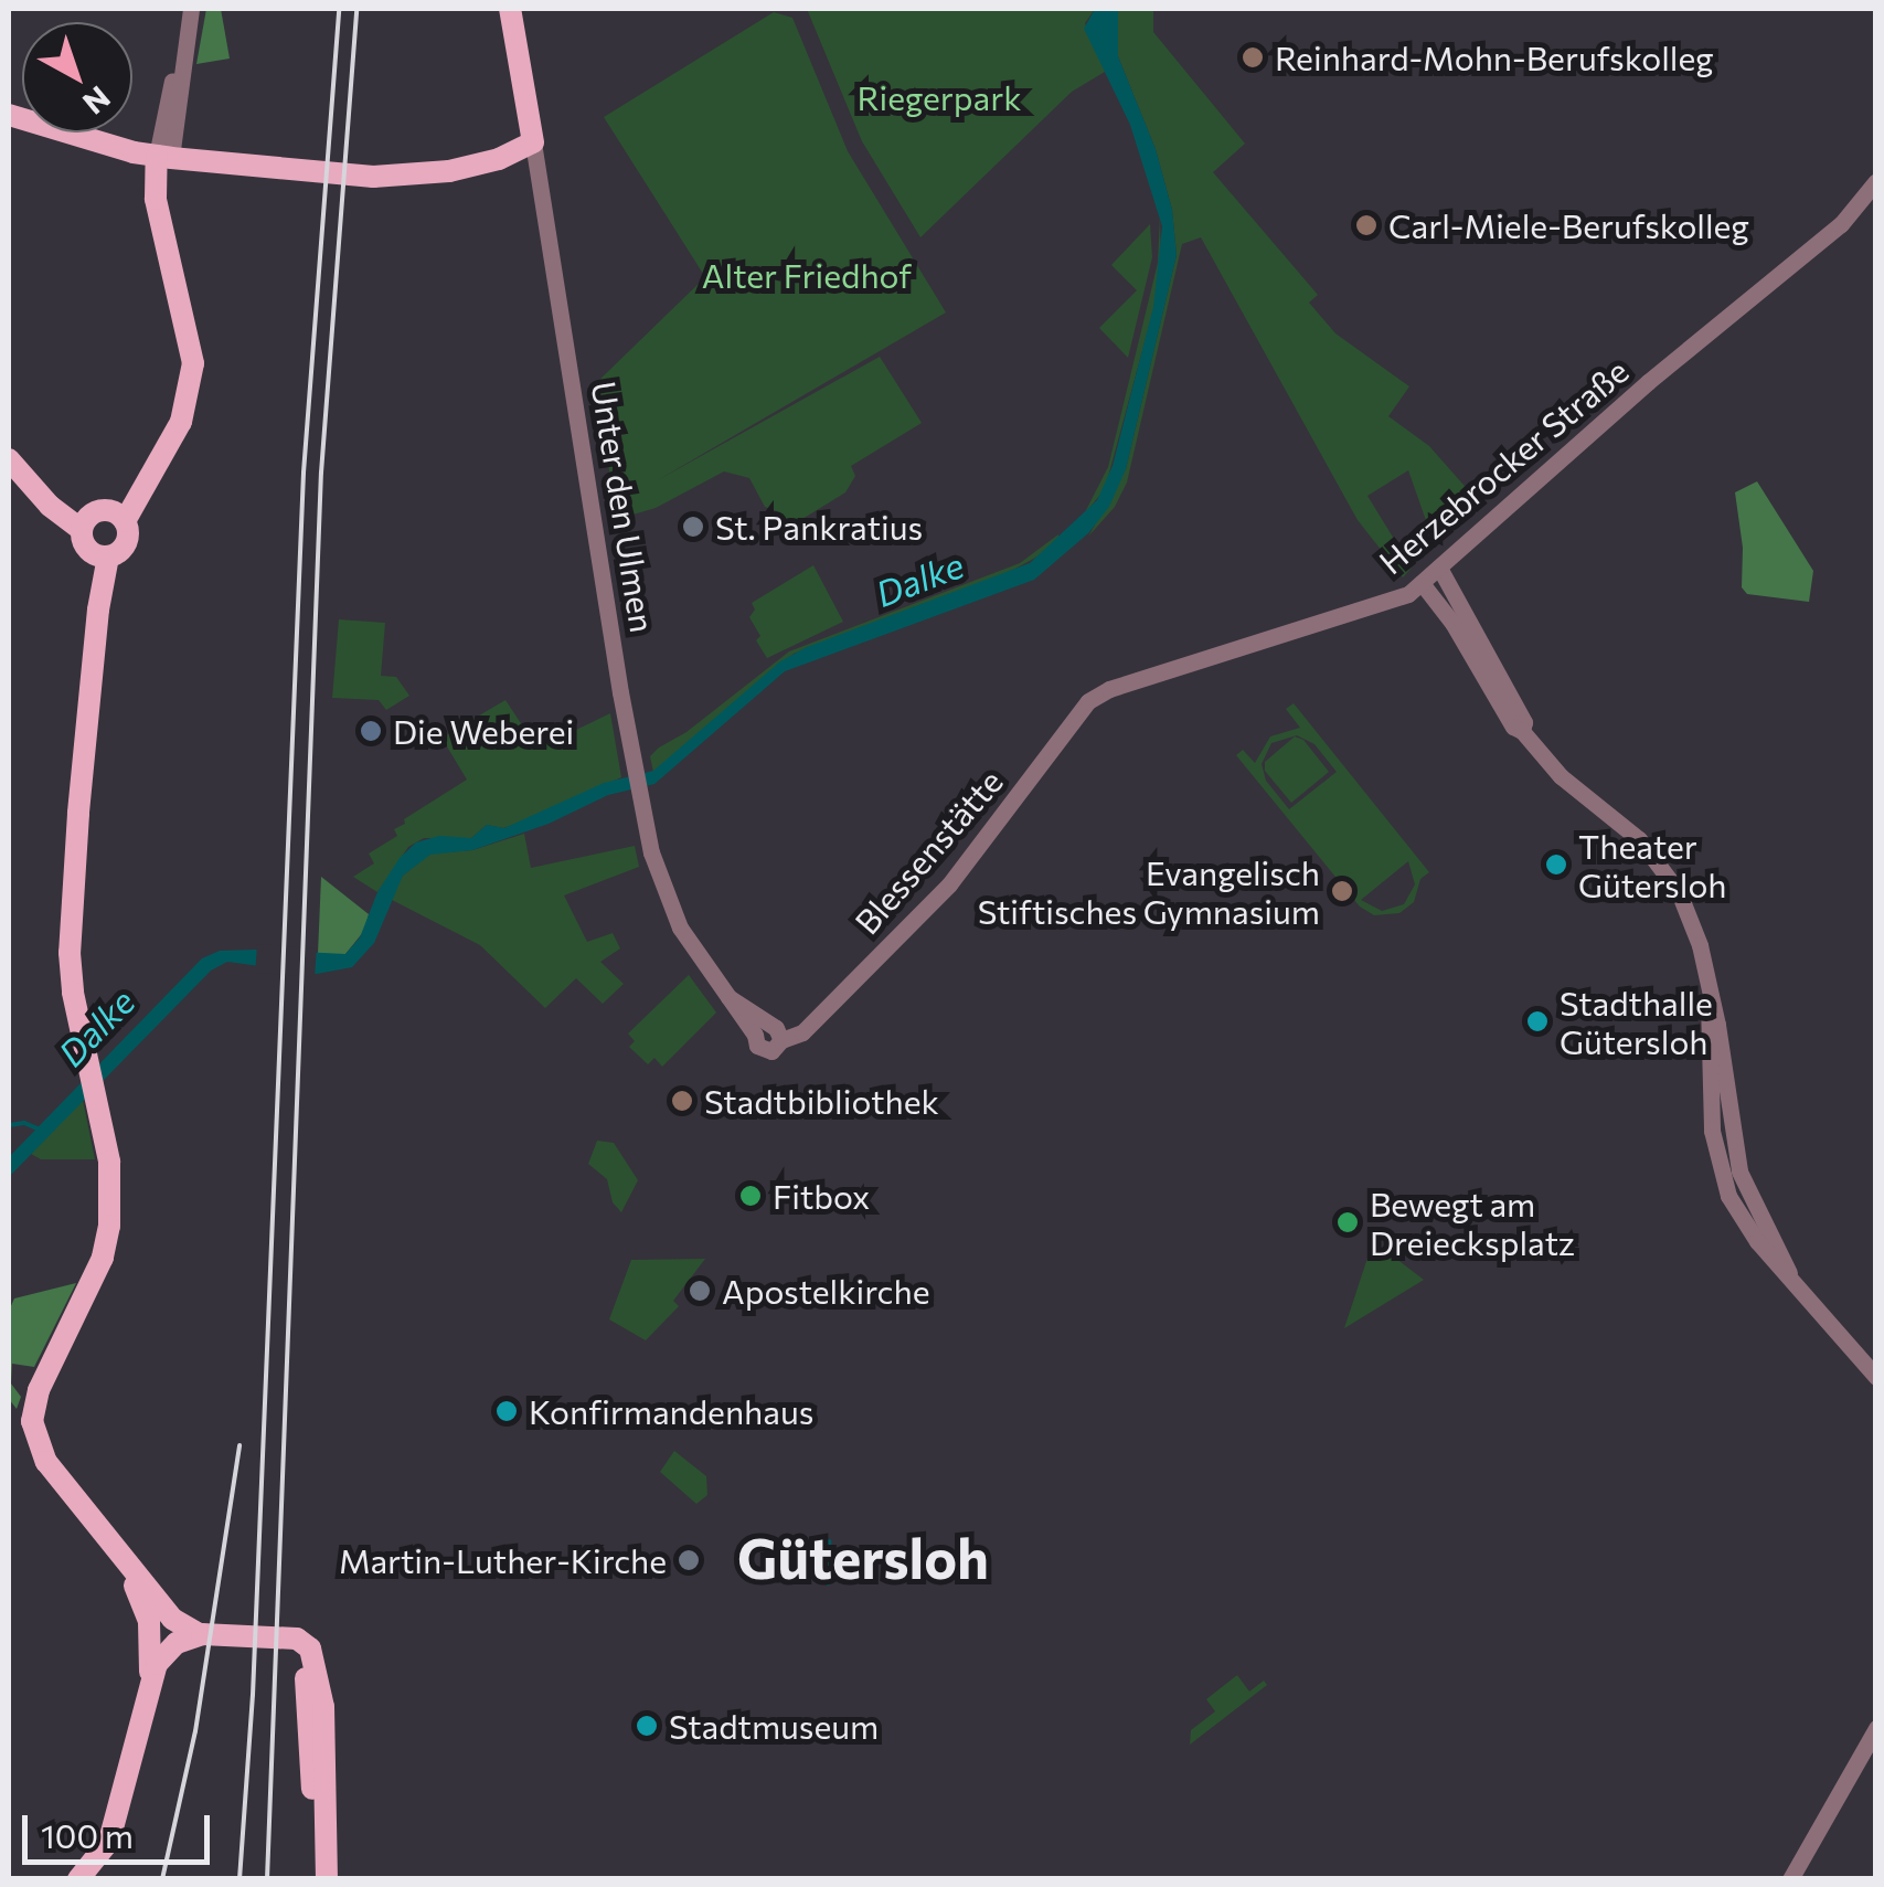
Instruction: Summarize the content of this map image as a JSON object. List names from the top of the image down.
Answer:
{
  "streets": {
    "main road": ["Unter den Ulmen"],
    "street": ["Herzebrocker Straße", "Blessenstätte"]
  },
  "crossings": [
    ["Herzebrocker Straße", "Blessenstätte"],
    ["Unter den Ulmen", "Blessenstätte"]
  ],
  "districts": ["Gütersloh"],
  "water": ["Dalke"],
  "parks": ["Riegerpark", "Alter Friedhof"],
  "places": [
    "Reinhard-Mohn-Berufskolleg",
    "Carl-Miele-Berufskolleg",
    "St. Pankratius",
    "Die Weberei",
    "Theater Gütersloh",
    "Evangelisch Stiftisches Gymnasium",
    "Stadthalle Gütersloh",
    "Stadtbibliothek",
    "Fitbox",
    "Bewegt am Dreiecksplatz",
    "Apostelkirche",
    "Konfirmandenhaus",
    "Martin-Luther-Kirche",
    "Stadtmuseum"
  ],
  "scale_bar": "100 m",
  "north": "bottom right"
}
